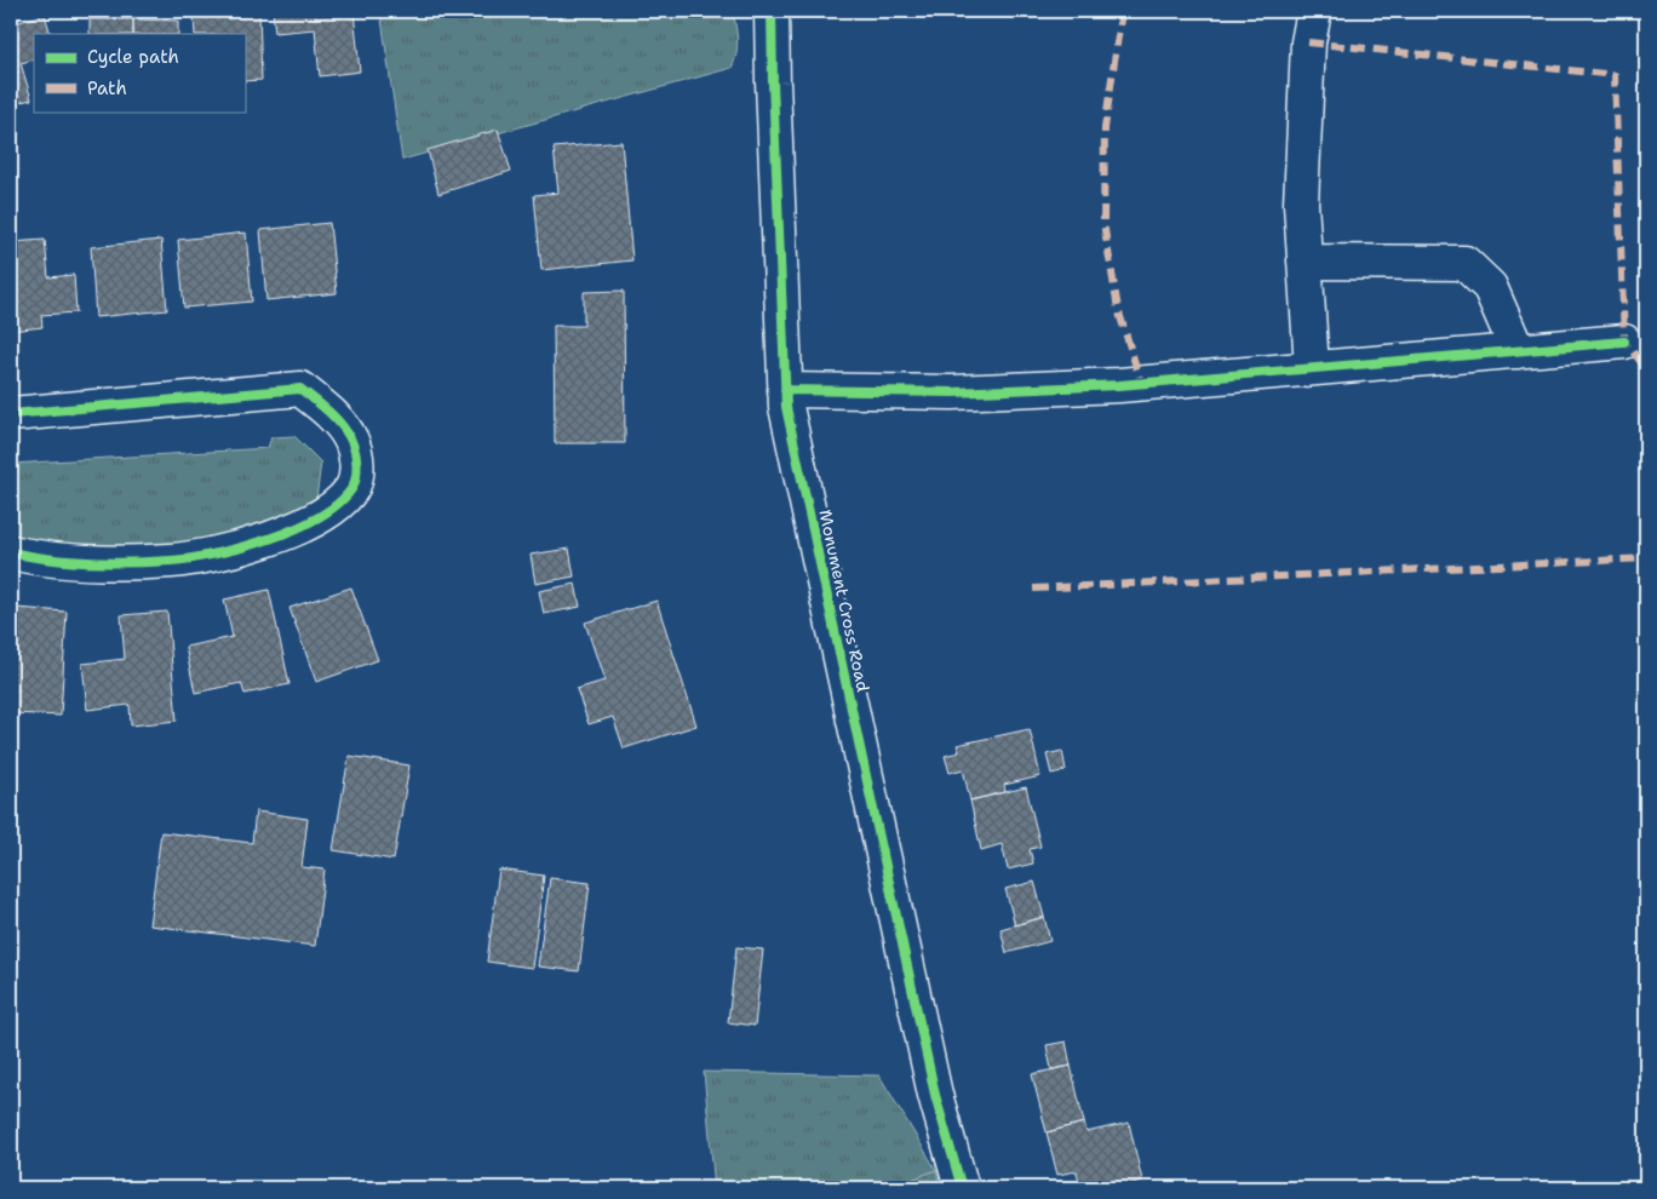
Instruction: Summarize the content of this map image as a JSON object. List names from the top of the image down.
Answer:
{
  "streets": {
    "street": ["Monument Cross Road"]
  },
  "legend": ["Cycle path", "Path"]
}
